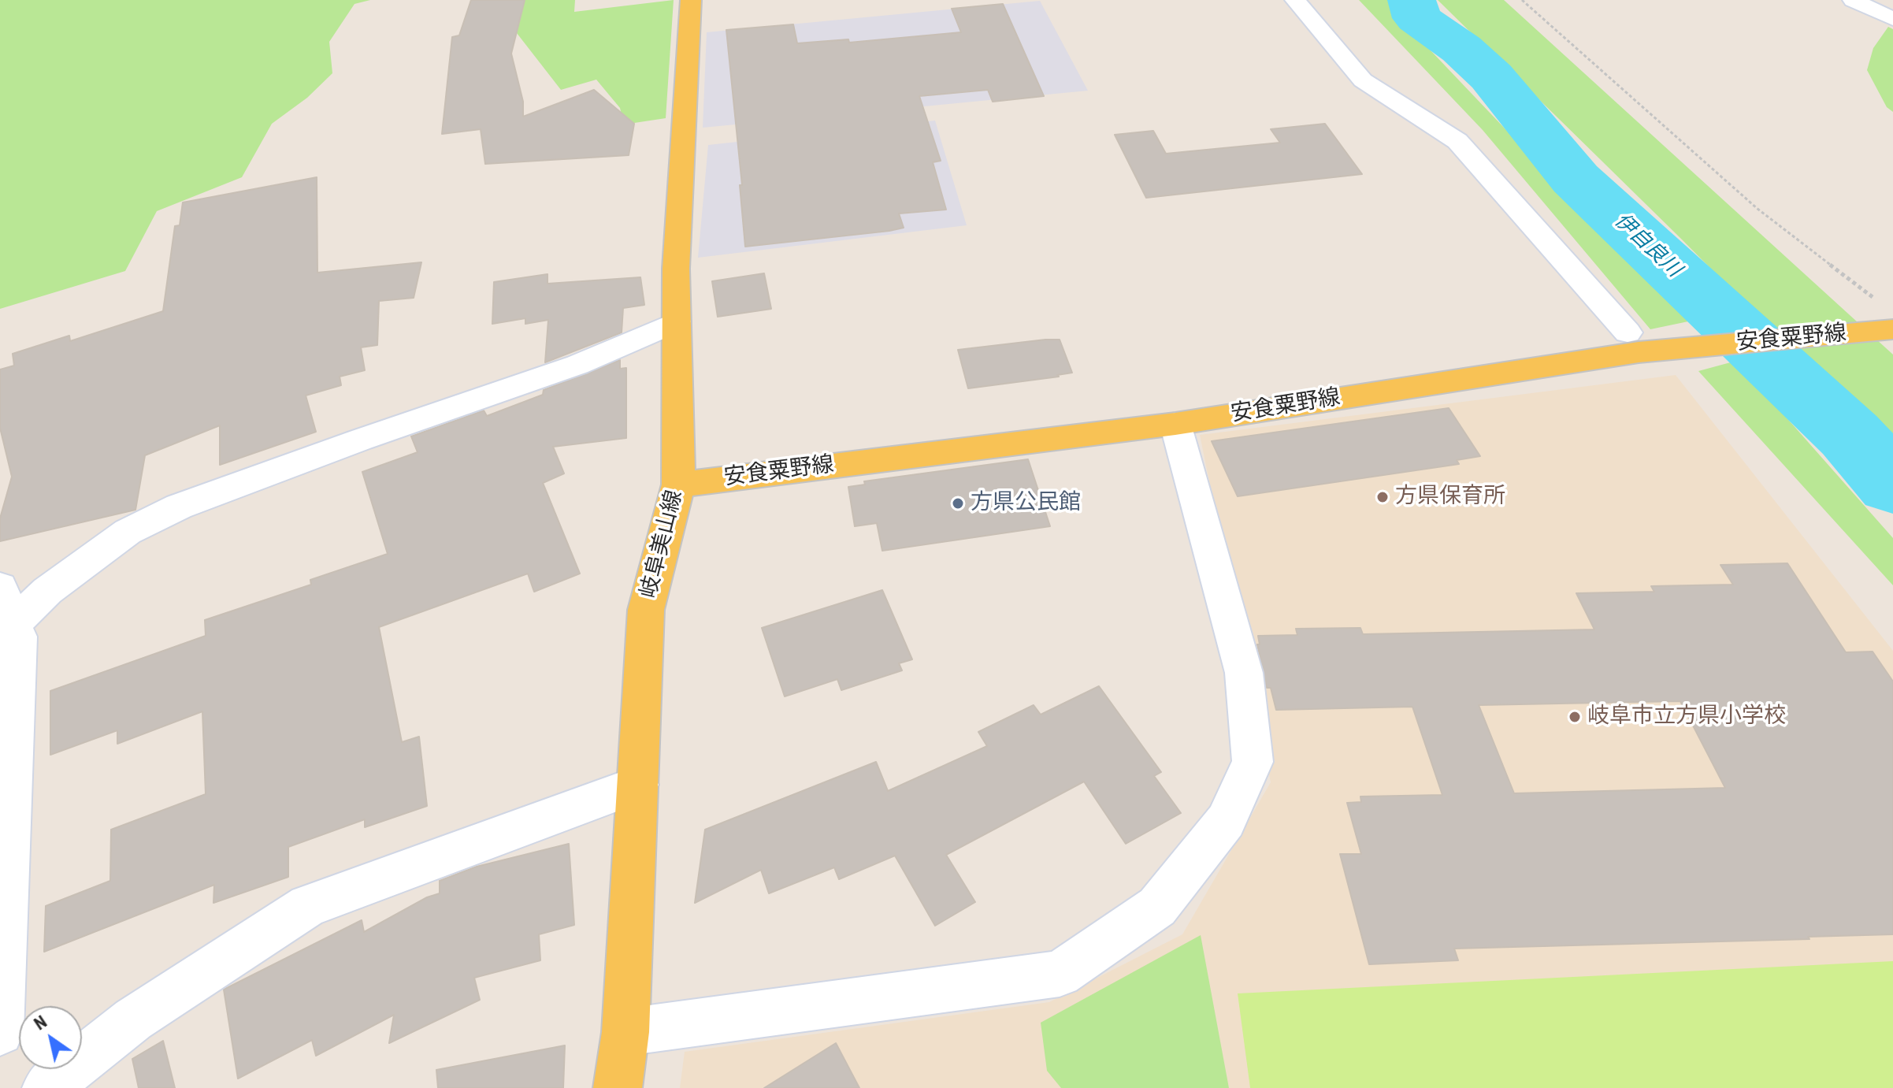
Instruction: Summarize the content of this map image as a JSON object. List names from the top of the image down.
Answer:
{
  "streets": {
    "main road": ["安食粟野線", "岐阜美山線"]
  },
  "crossings": [
    ["安食粟野線", "岐阜美山線"]
  ],
  "water": ["伊自良川"],
  "places": ["方県保育所", "方県公民館", "岐阜市立方県小学校"],
  "north": "top left"
}
